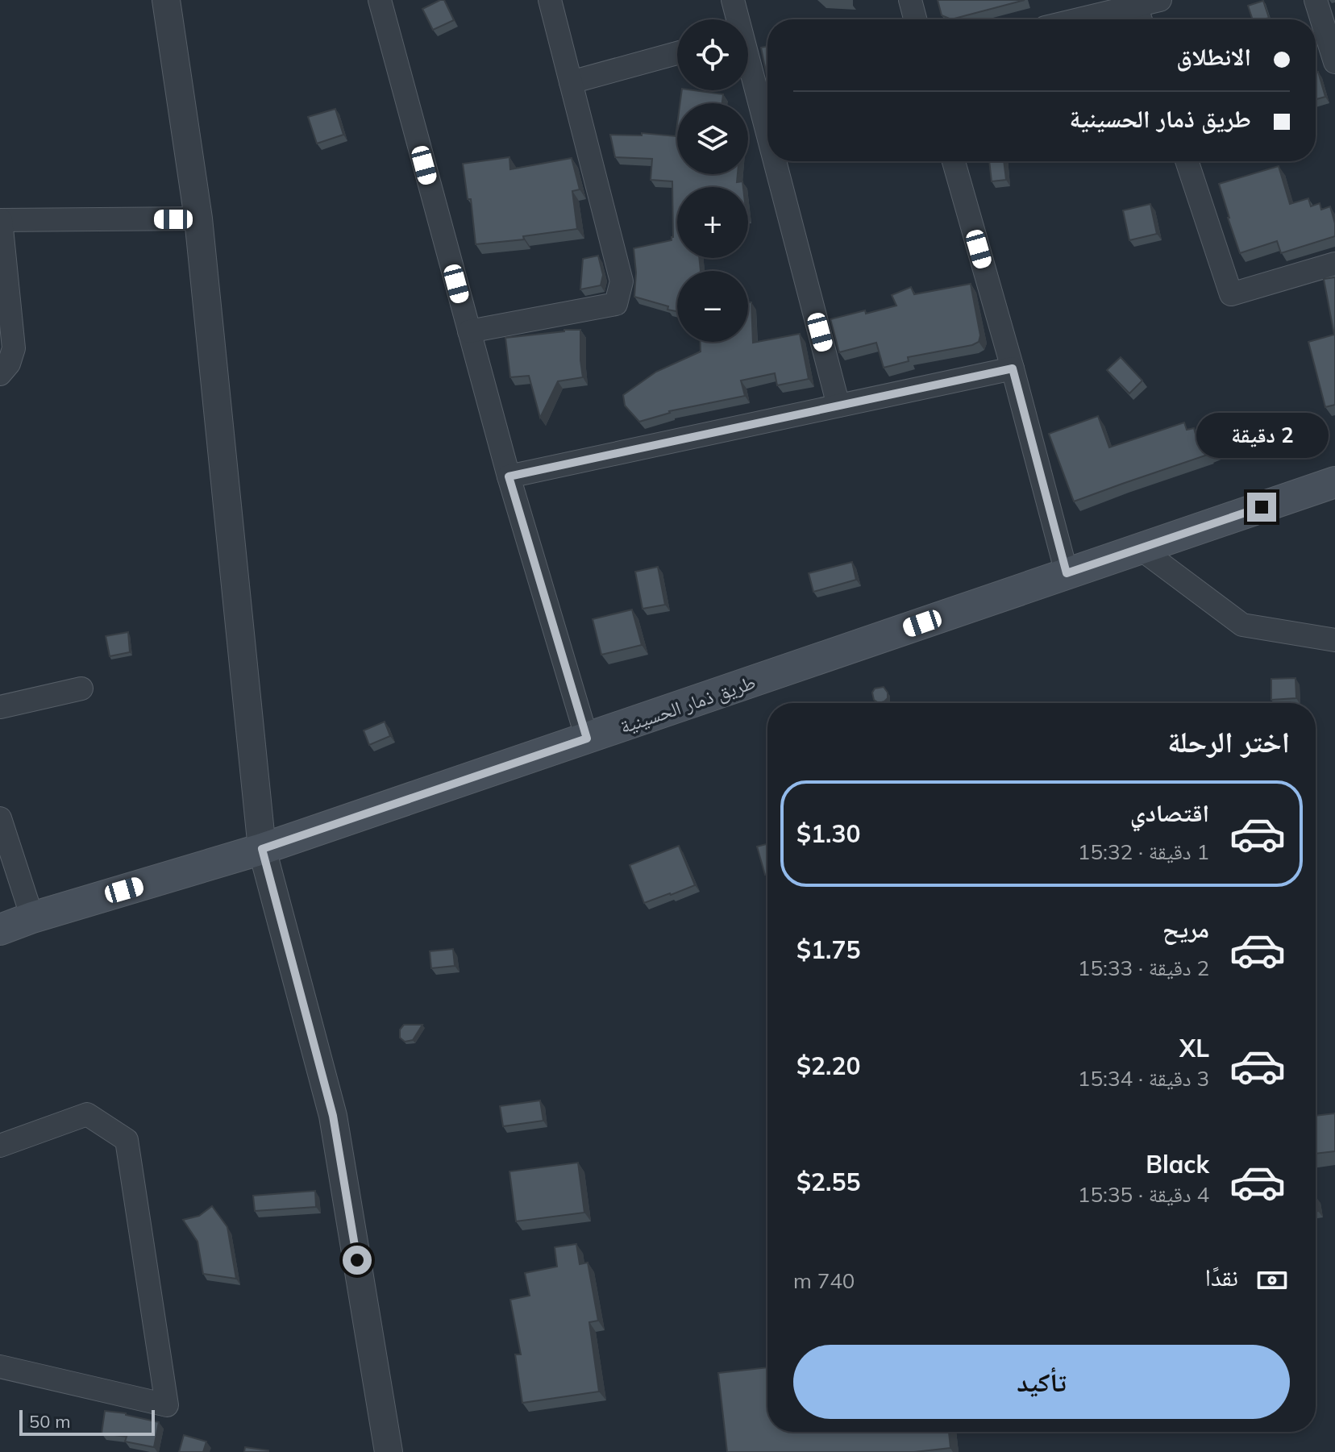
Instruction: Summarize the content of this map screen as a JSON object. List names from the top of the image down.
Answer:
{
  "streets": {
    "main road": ["طريق ذمار الحسينية"]
  },
  "scale_bar": "50 m",
  "page": {
    "map_buttons": ["+", "−"],
    "banner": ["الانطلاق", "طريق ذمار الحسينية"],
    "bubble": "2 دقيقة",
    "heading": "اختر الرحلة",
    "list": [
      {
        "name": "اقتصادي",
        "note": "1 دقيقة · 15:32",
        "value": "$1.30"
      },
      {
        "name": "مريح",
        "note": "2 دقيقة · 15:33",
        "value": "$1.75"
      },
      {
        "name": "XL",
        "note": "3 دقيقة · 15:34",
        "value": "$2.20"
      },
      {
        "name": "Black",
        "note": "4 دقيقة · 15:35",
        "value": "$2.55"
      }
    ],
    "pay": ["نقدًا", "740 m"],
    "buttons": "تأكيد",
    "scale": "50 m"
  }
}
